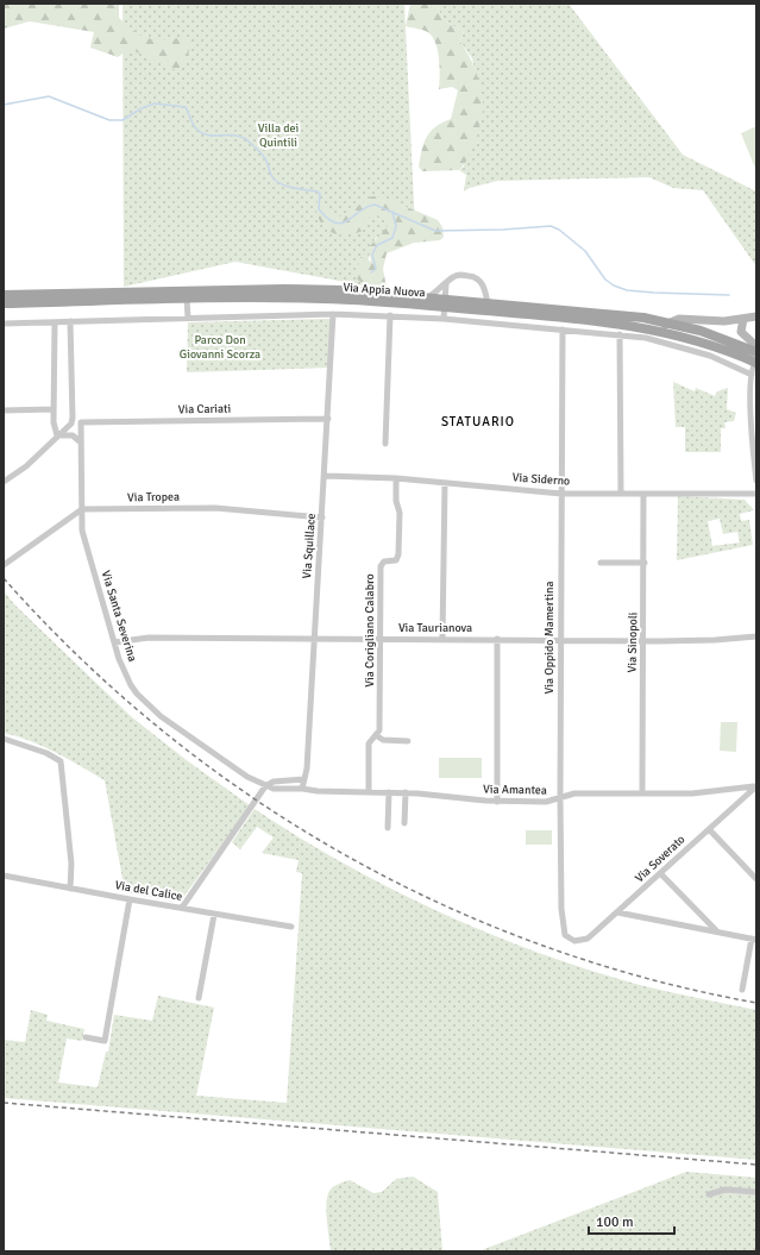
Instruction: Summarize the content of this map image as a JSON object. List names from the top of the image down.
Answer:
{
  "streets": {
    "main road": ["Via Appia Nuova"],
    "street": [
      "Via Cariati",
      "Via Siderno",
      "Via Tropea",
      "Via Squillace",
      "Via Santa Severina",
      "Via Taurianova",
      "Via Corigliano Calabro",
      "Via Oppido Mamertina",
      "Via Sinopoli",
      "Via Amantea",
      "Via Soverato",
      "Via del Calice"
    ]
  },
  "crossings": [
    ["Via Appia Nuova", "Via Squillace"],
    ["Via Appia Nuova", "Via Oppido Mamertina"],
    ["Via Cariati", "Via Squillace"],
    ["Via Cariati", "Via Santa Severina"],
    ["Via Siderno", "Via Squillace"],
    ["Via Siderno", "Via Corigliano Calabro"],
    ["Via Siderno", "Via Oppido Mamertina"],
    ["Via Siderno", "Via Sinopoli"],
    ["Via Tropea", "Via Squillace"],
    ["Via Tropea", "Via Santa Severina"],
    ["Via Squillace", "Via Taurianova"],
    ["Via Squillace", "Via Amantea"],
    ["Via Santa Severina", "Via Taurianova"],
    ["Via Santa Severina", "Via Amantea"],
    ["Via Taurianova", "Via Corigliano Calabro"],
    ["Via Taurianova", "Via Oppido Mamertina"],
    ["Via Taurianova", "Via Sinopoli"],
    ["Via Corigliano Calabro", "Via Amantea"],
    ["Via Oppido Mamertina", "Via Amantea"],
    ["Via Oppido Mamertina", "Via Soverato"],
    ["Via Sinopoli", "Via Amantea"],
    ["Via Amantea", "Via Soverato"]
  ],
  "districts": ["STATUARIO"],
  "parks": ["Villa dei Quintili", "Parco Don Giovanni Scorza"],
  "scale_bar": "100 m"
}
